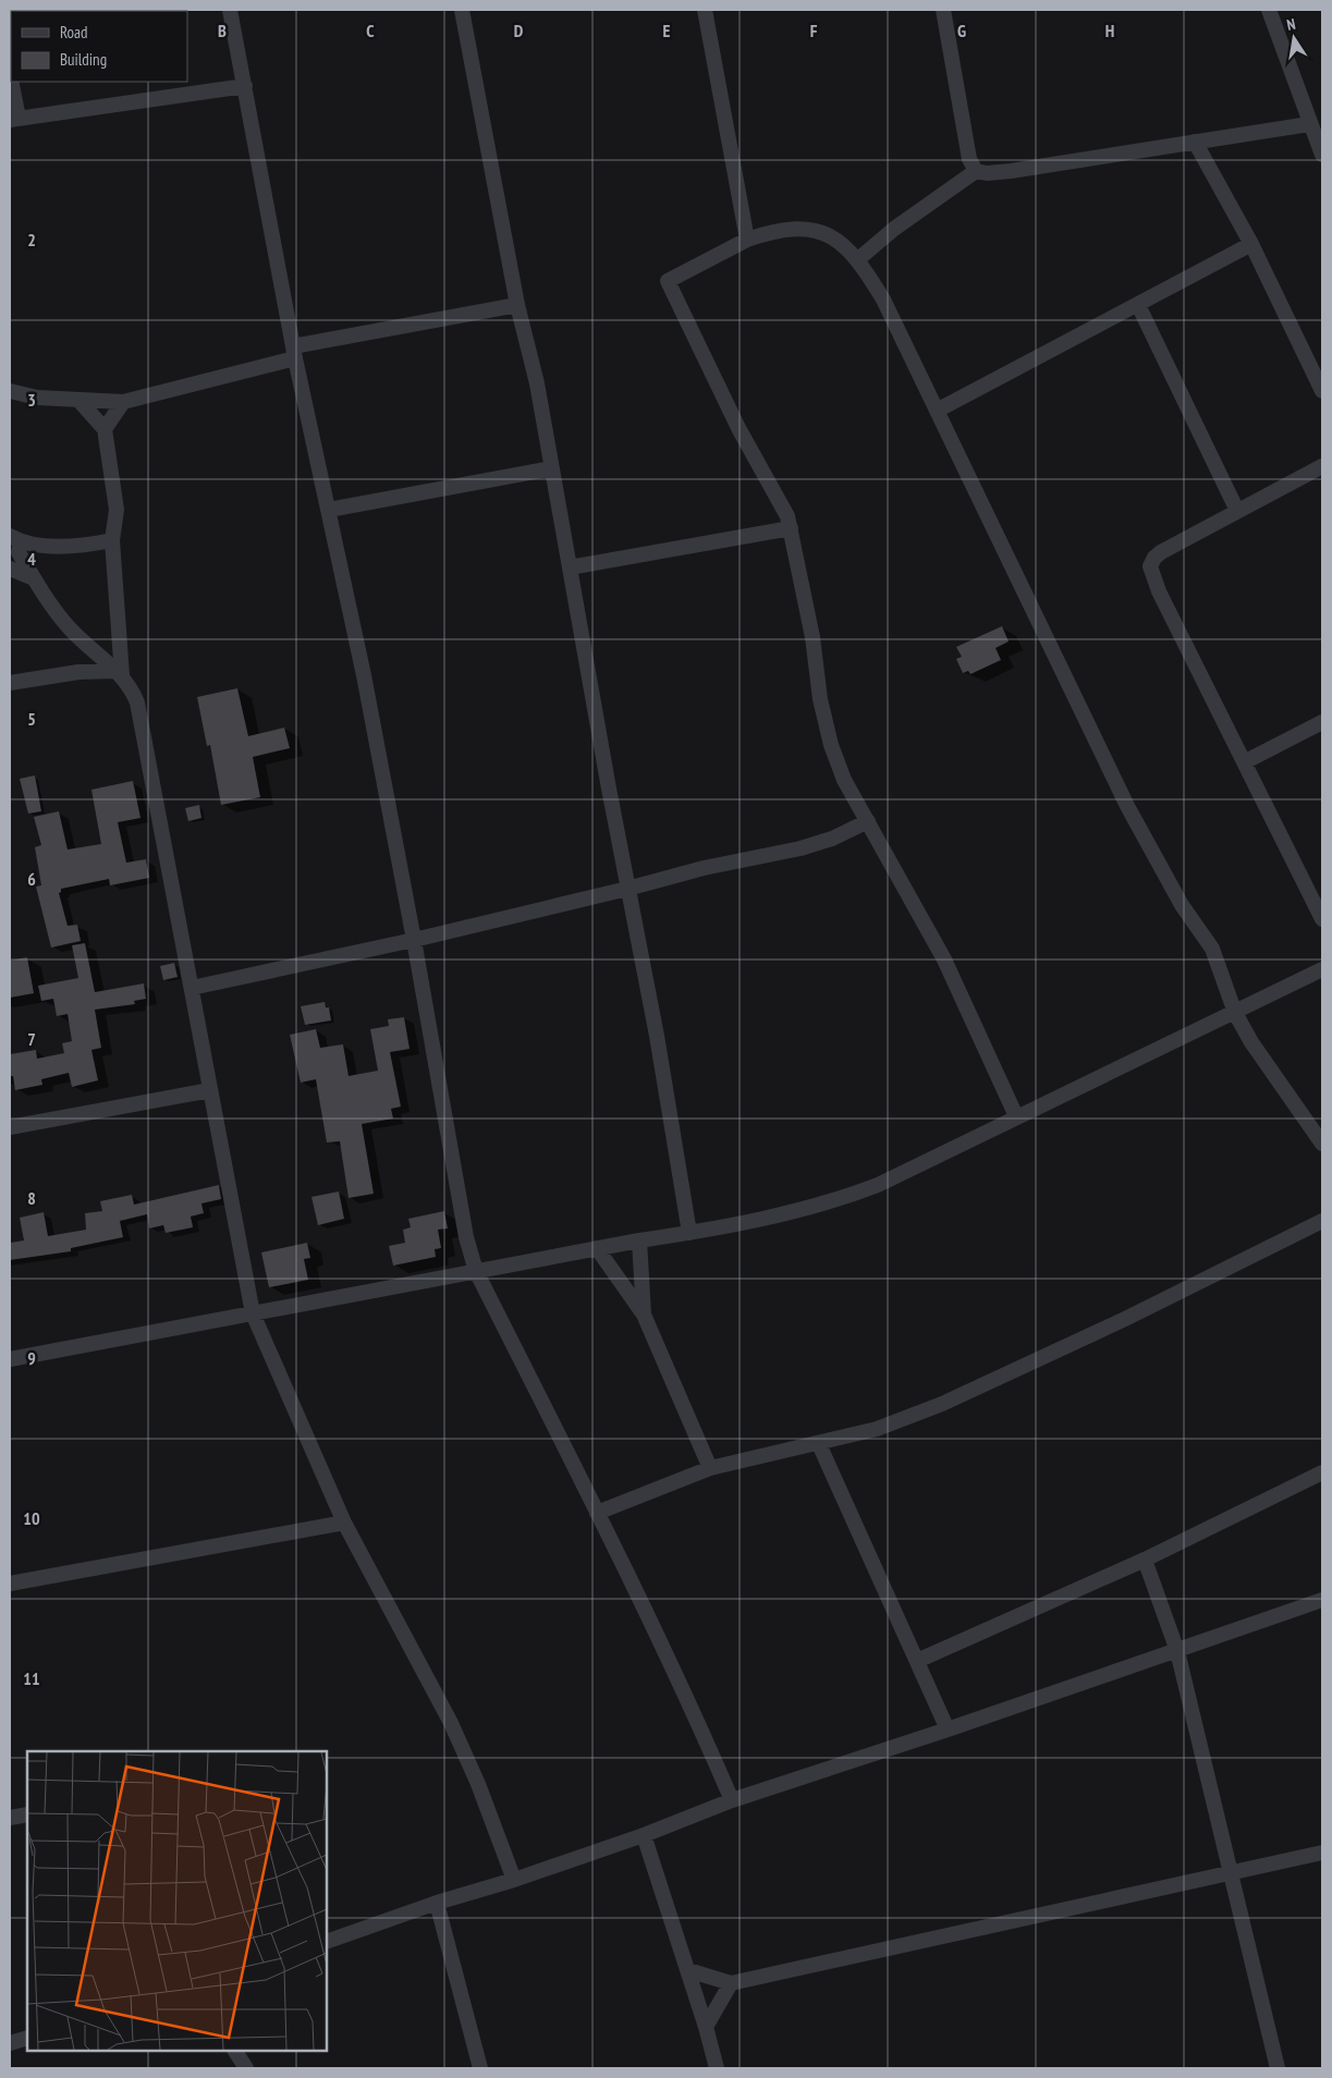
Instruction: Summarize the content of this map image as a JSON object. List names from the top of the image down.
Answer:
{
  "legend": ["Road", "Building"],
  "north": "top",
  "grid": {
    "columns": [
      "B",
      "C",
      "D",
      "E",
      "F",
      "G",
      "H"
    ],
    "rows": [
      "2",
      "3",
      "4",
      "5",
      "6",
      "7",
      "8",
      "9",
      "10",
      "11"
    ]
  }
}
